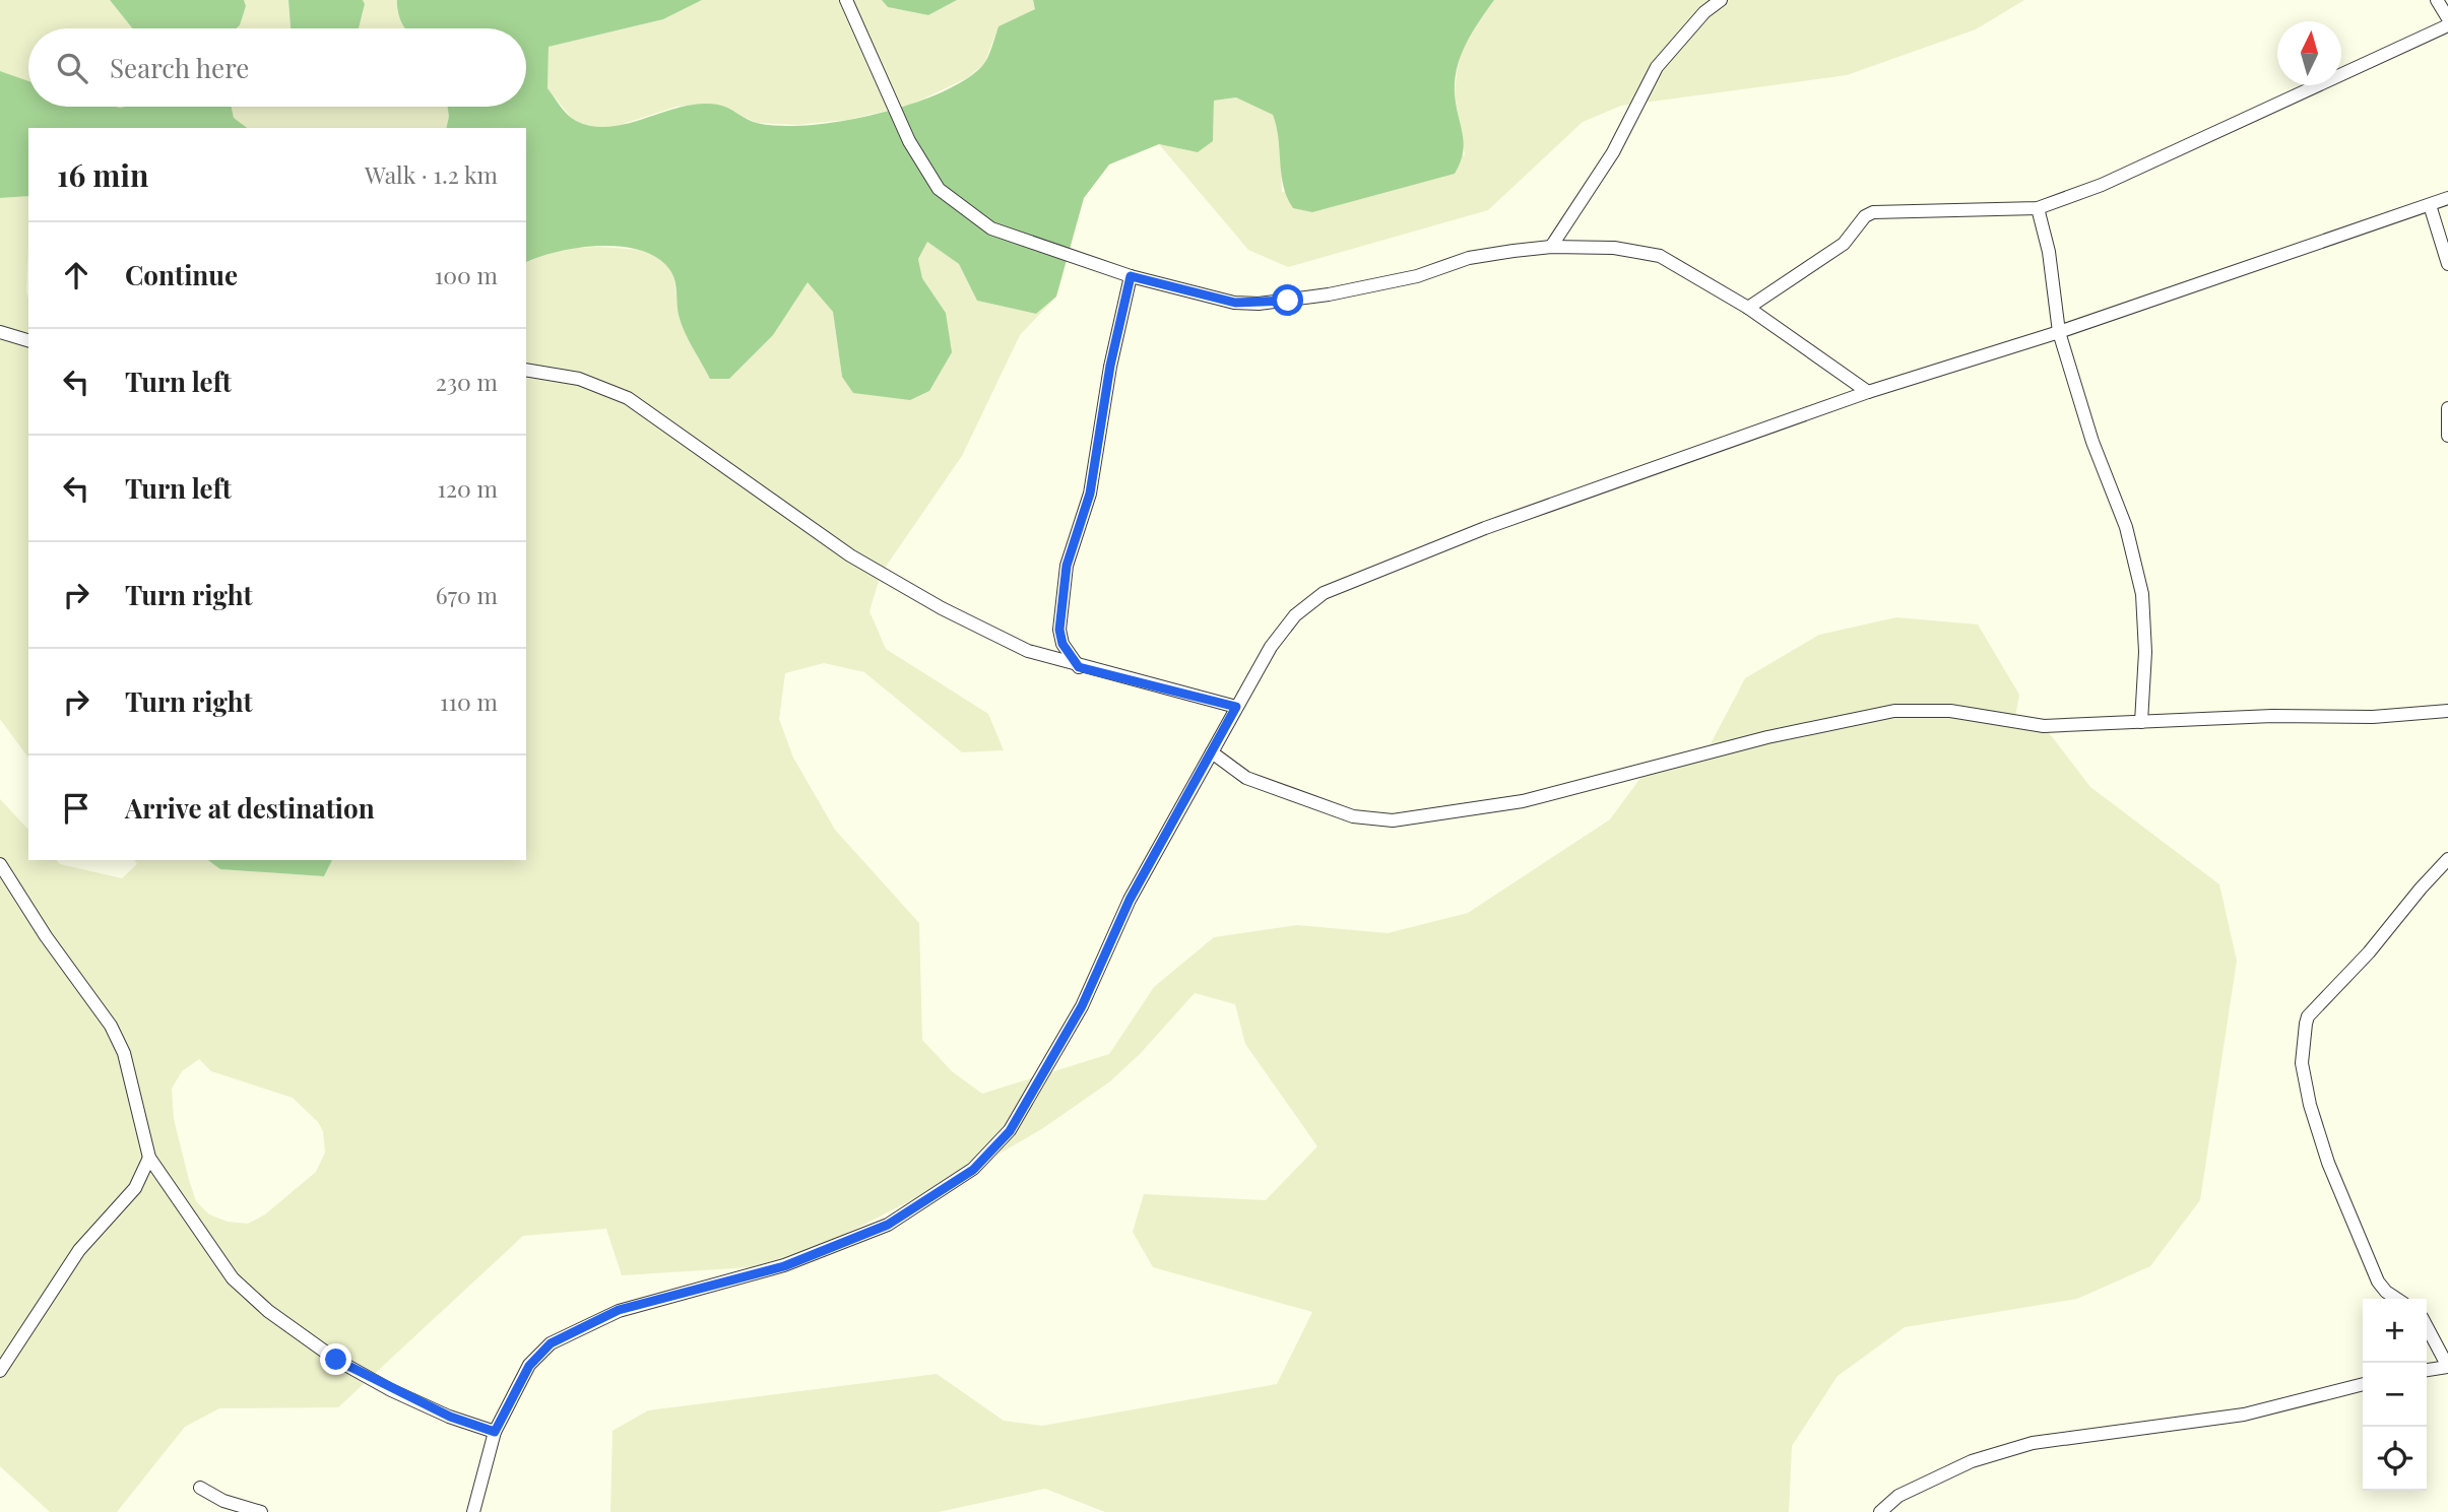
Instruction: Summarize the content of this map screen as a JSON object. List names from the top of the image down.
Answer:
{
  "north": "top",
  "page": {
    "search": "Search here",
    "heading": ["16 min", "Walk · 1.2 km"],
    "list": [
      ["Continue", "100 m"],
      ["Turn left", "230 m"],
      ["Turn left", "120 m"],
      ["Turn right", "670 m"],
      ["Turn right", "110 m"],
      "Arrive at destination"
    ],
    "map_buttons": ["+", "−"]
  }
}
